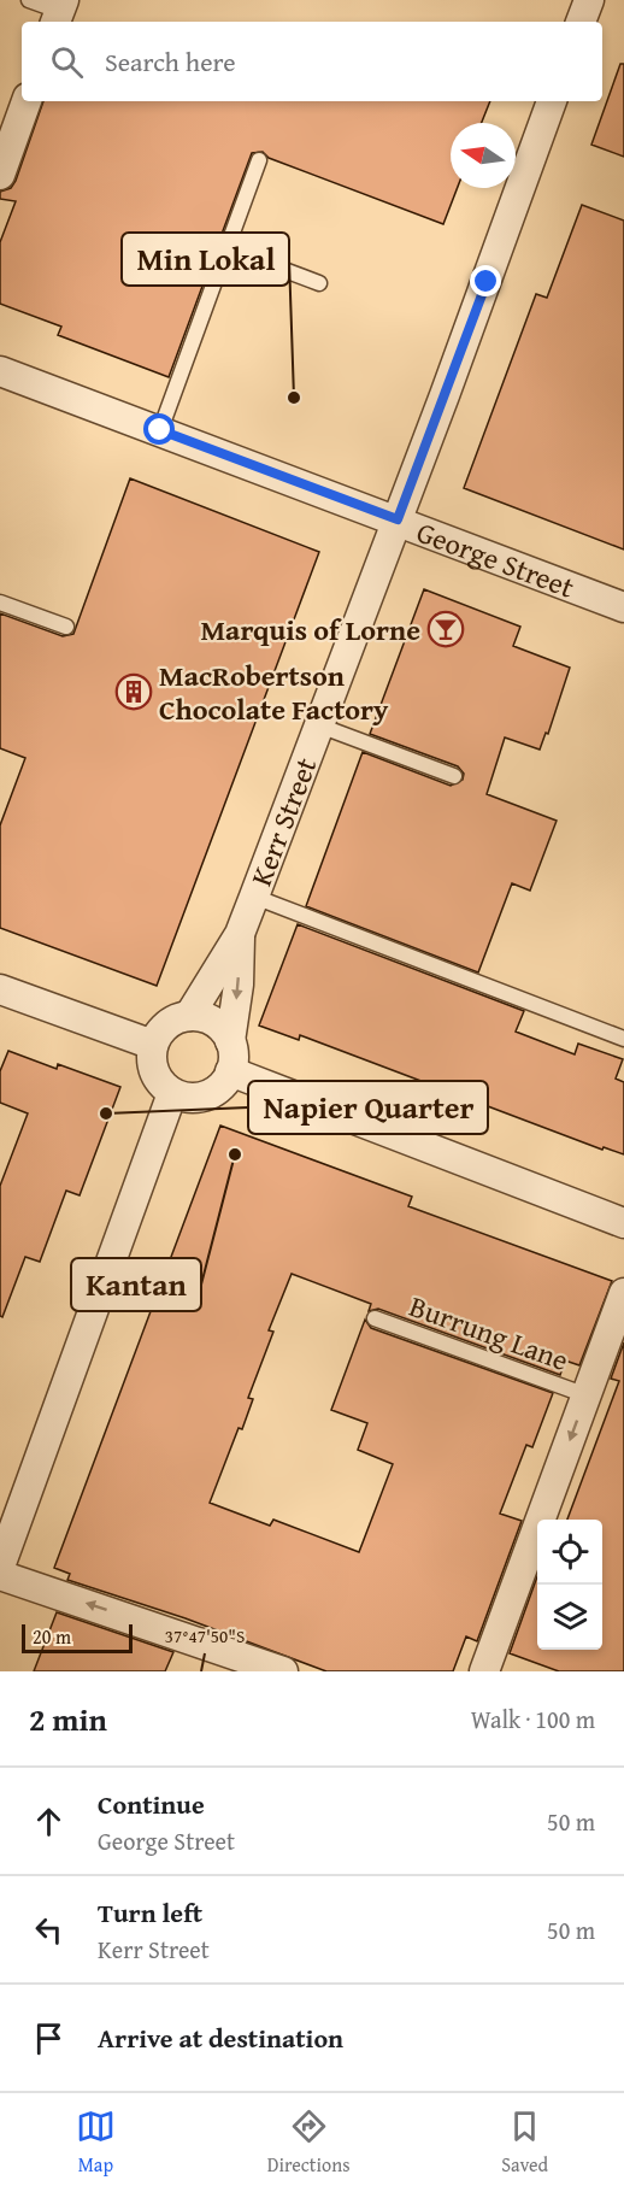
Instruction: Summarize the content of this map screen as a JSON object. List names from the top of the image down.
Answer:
{
  "streets": {
    "street": ["George Street", "Kerr Street"],
    "lane": ["Burrung Lane"]
  },
  "crossings": [
    ["George Street", "Kerr Street"]
  ],
  "places": {
    "other": ["Min Lokal", "Napier Quarter", "Kantan"],
    "bar": ["Marquis of Lorne"],
    "building": ["MacRobertson Chocolate Factory"]
  },
  "scale_bar": "20 m",
  "north": "left",
  "page": {
    "search": "Search here",
    "scale": "20 m",
    "heading": ["2 min", "Walk · 100 m"],
    "list": [
      ["Continue", "George Street", "50 m"],
      ["Turn left", "Kerr Street", "50 m"],
      "Arrive at destination"
    ],
    "nav": ["Map", "Directions", "Saved"]
  },
  "coordinates": ["37°47'50\"S"]
}
